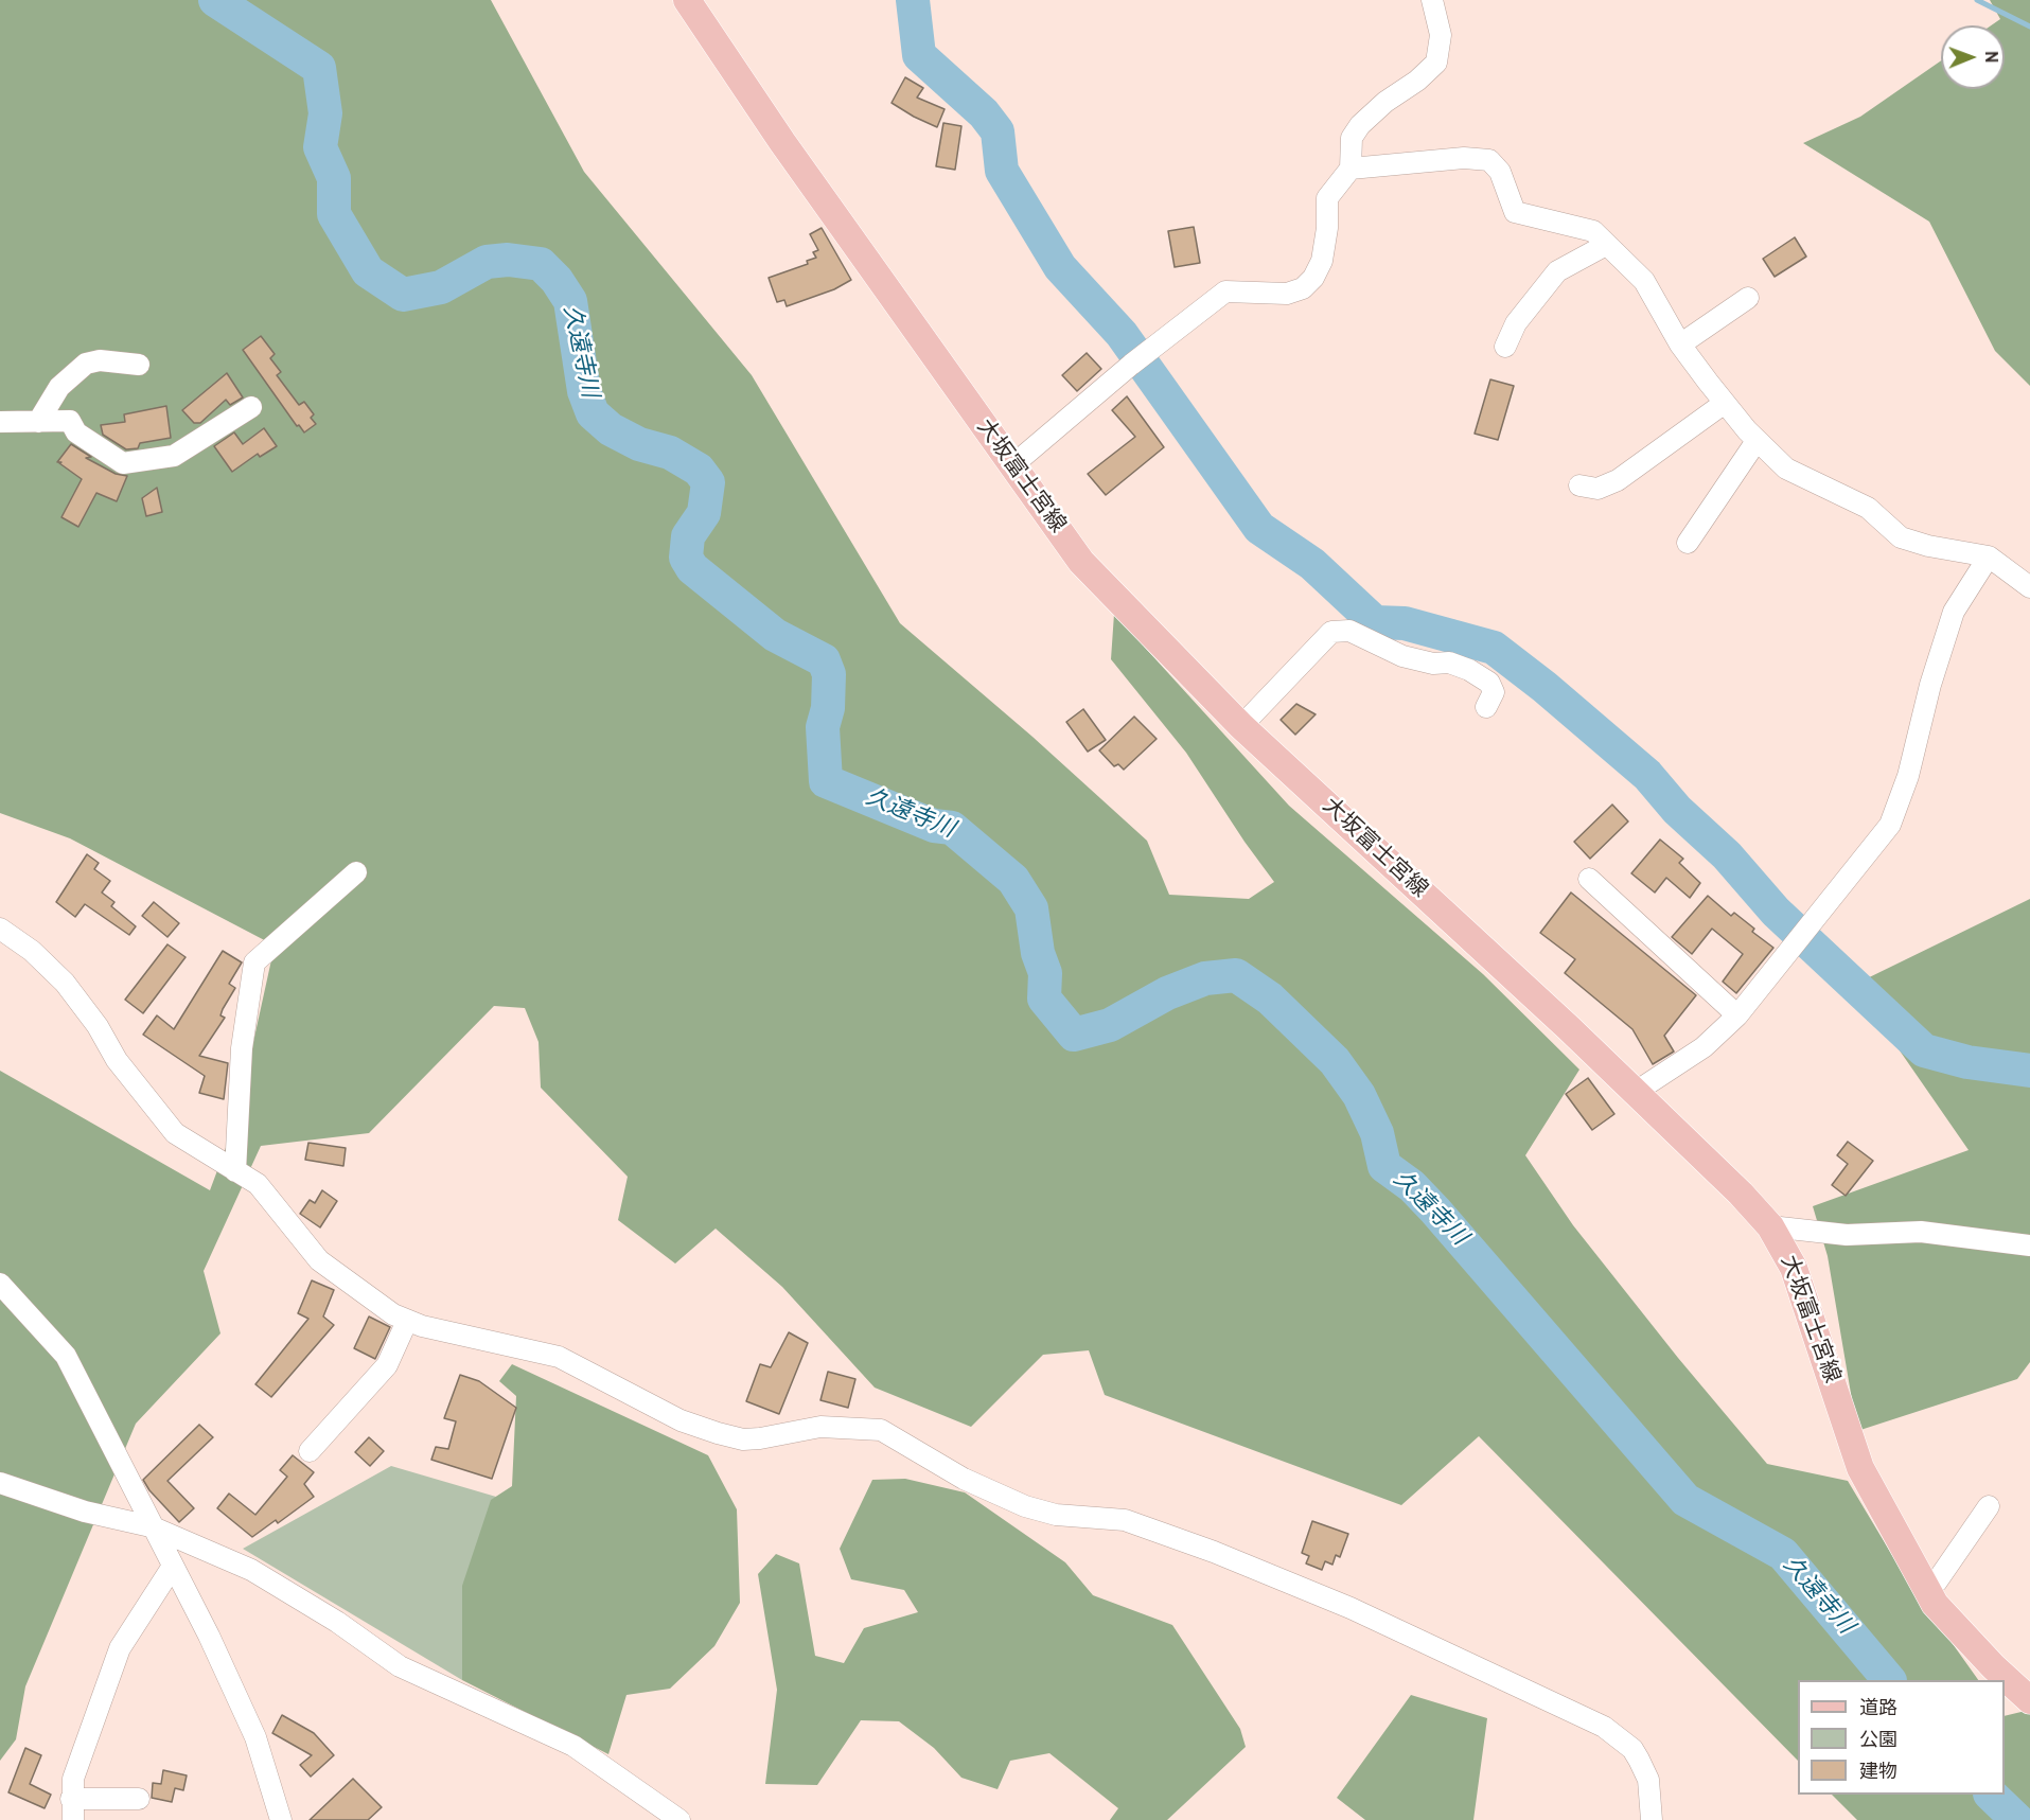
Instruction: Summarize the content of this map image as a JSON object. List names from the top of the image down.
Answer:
{
  "streets": {
    "main road": ["大坂富士宮線"]
  },
  "water": ["久遠寺川"],
  "legend": ["道路", "公園", "建物"],
  "north": "right"
}
